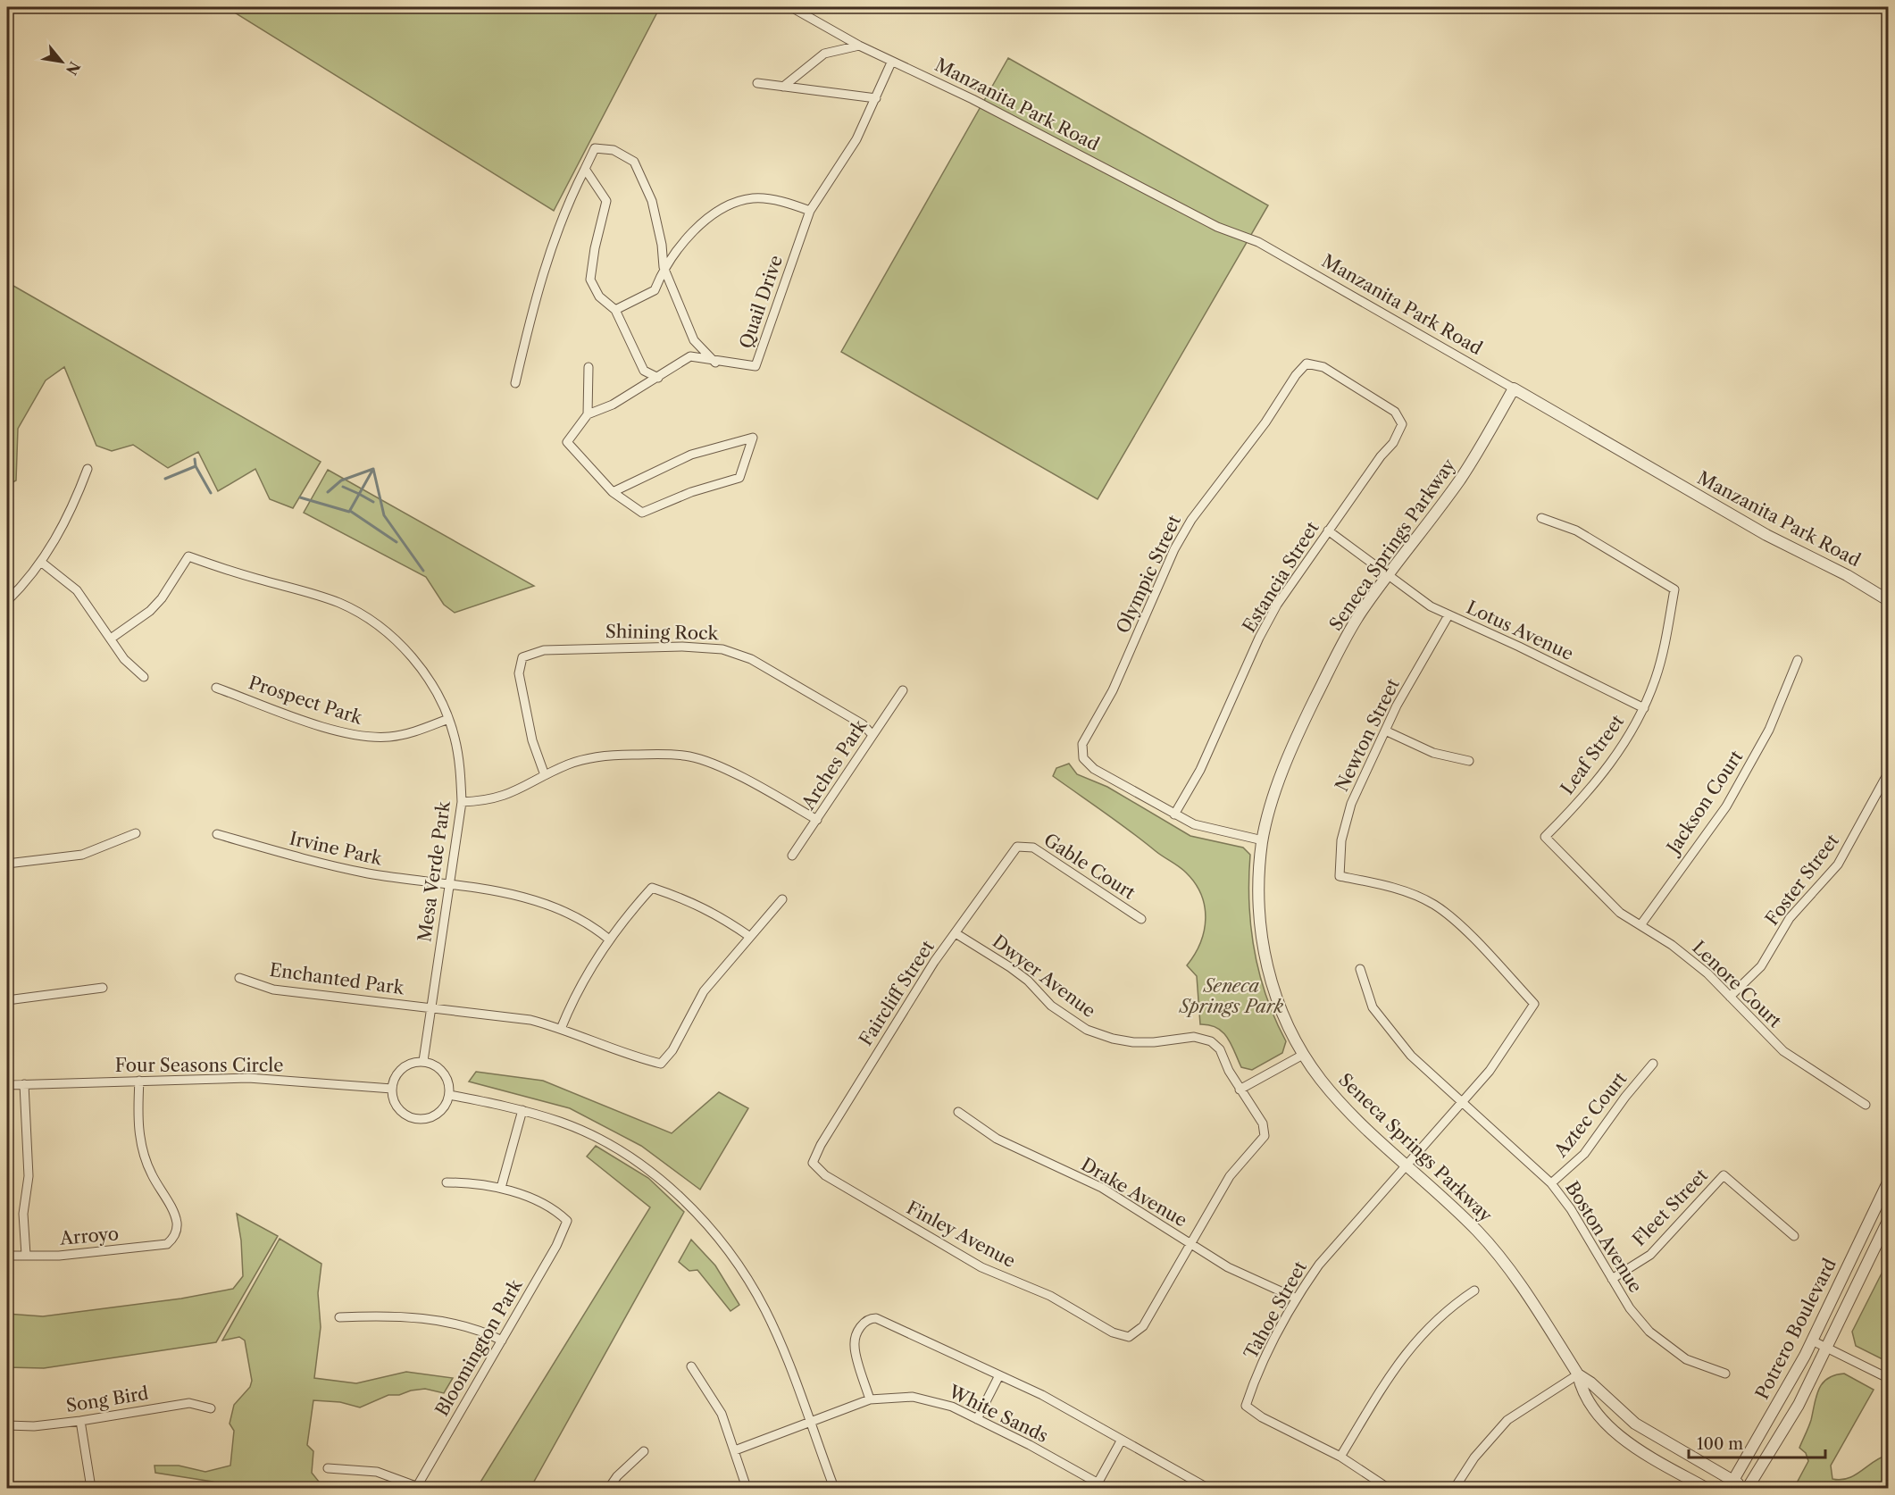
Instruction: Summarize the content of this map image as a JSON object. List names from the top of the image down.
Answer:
{
  "streets": {
    "street": [
      "Manzanita Park Road",
      "Quail Drive",
      "Seneca Springs Parkway",
      "Olympic Street",
      "Estancia Street",
      "Lotus Avenue",
      "Shining Rock",
      "Prospect Park",
      "Newton Street",
      "Leaf Street",
      "Arches Park",
      "Jackson Court",
      "Irvine Park",
      "Gable Court",
      "Mesa Verde Park",
      "Foster Street",
      "Dwyer Avenue",
      "Enchanted Park",
      "Lenore Court",
      "Faircliff Street",
      "Four Seasons Circle",
      "Aztec Court",
      "Drake Avenue",
      "Fleet Street",
      "Finley Avenue",
      "Arroyo",
      "Boston Avenue",
      "Tahoe Street",
      "Potrero Boulevard",
      "Bloomington Park",
      "Song Bird",
      "White Sands"
    ]
  },
  "crossings": [
    ["Manzanita Park Road", "Seneca Springs Parkway"],
    ["Seneca Springs Parkway", "Lotus Avenue"],
    ["Seneca Springs Parkway", "Tahoe Street"],
    ["Seneca Springs Parkway", "Potrero Boulevard"],
    ["Olympic Street", "Estancia Street"],
    ["Estancia Street", "Lotus Avenue"],
    ["Lotus Avenue", "Newton Street"],
    ["Lotus Avenue", "Leaf Street"],
    ["Shining Rock", "Arches Park"],
    ["Prospect Park", "Mesa Verde Park"],
    ["Newton Street", "Tahoe Street"],
    ["Leaf Street", "Lenore Court"],
    ["Jackson Court", "Lenore Court"],
    ["Irvine Park", "Mesa Verde Park"],
    ["Gable Court", "Faircliff Street"],
    ["Mesa Verde Park", "Enchanted Park"],
    ["Mesa Verde Park", "Four Seasons Circle"],
    ["Foster Street", "Lenore Court"],
    ["Dwyer Avenue", "Faircliff Street"],
    ["Faircliff Street", "Finley Avenue"],
    ["Four Seasons Circle", "Arroyo"],
    ["Aztec Court", "Boston Avenue"],
    ["Drake Avenue", "Finley Avenue"],
    ["Drake Avenue", "Tahoe Street"],
    ["Fleet Street", "Boston Avenue"],
    ["Boston Avenue", "Tahoe Street"]
  ],
  "parks": ["Seneca Springs Park"],
  "scale_bar": "100 m",
  "north": "bottom right"
}
